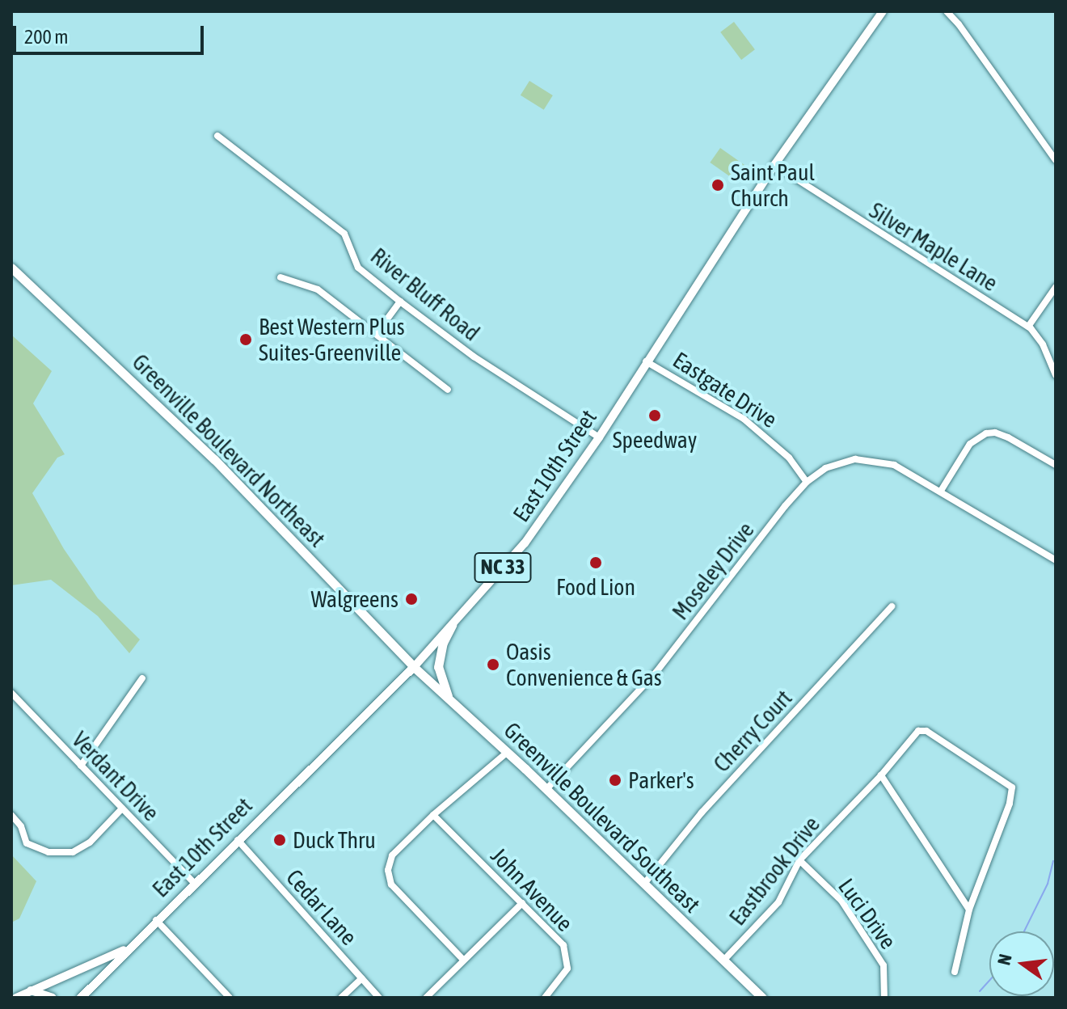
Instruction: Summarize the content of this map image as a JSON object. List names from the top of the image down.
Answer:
{
  "streets": {
    "highway": ["Greenville Boulevard Northeast", "Greenville Boulevard Southeast"],
    "main road": ["East 10th Street", "NC 33"],
    "street": [
      "Silver Maple Lane",
      "River Bluff Road",
      "Eastgate Drive",
      "Moseley Drive",
      "Cherry Court",
      "Verdant Drive",
      "Eastbrook Drive",
      "John Avenue",
      "Cedar Lane",
      "Luci Drive"
    ]
  },
  "crossings": [
    ["Silver Maple Lane", "East 10th Street"],
    ["River Bluff Road", "East 10th Street"],
    ["Eastgate Drive", "East 10th Street"],
    ["Eastgate Drive", "Moseley Drive"],
    ["Greenville Boulevard Northeast", "East 10th Street"],
    ["Greenville Boulevard Northeast", "Greenville Boulevard Southeast"],
    ["East 10th Street", "Verdant Drive"],
    ["East 10th Street", "Greenville Boulevard Southeast"],
    ["East 10th Street", "Cedar Lane"],
    ["Moseley Drive", "Greenville Boulevard Southeast"],
    ["Cherry Court", "Greenville Boulevard Southeast"],
    ["Greenville Boulevard Southeast", "Eastbrook Drive"],
    ["Eastbrook Drive", "Luci Drive"]
  ],
  "places": [
    "Saint Paul Church",
    "Best Western Plus Suites-Greenville",
    "Speedway",
    "Food Lion",
    "Walgreens",
    "Oasis Convenience & Gas",
    "Parker's",
    "Duck Thru"
  ],
  "scale_bar": "200 m",
  "north": "left"
}
